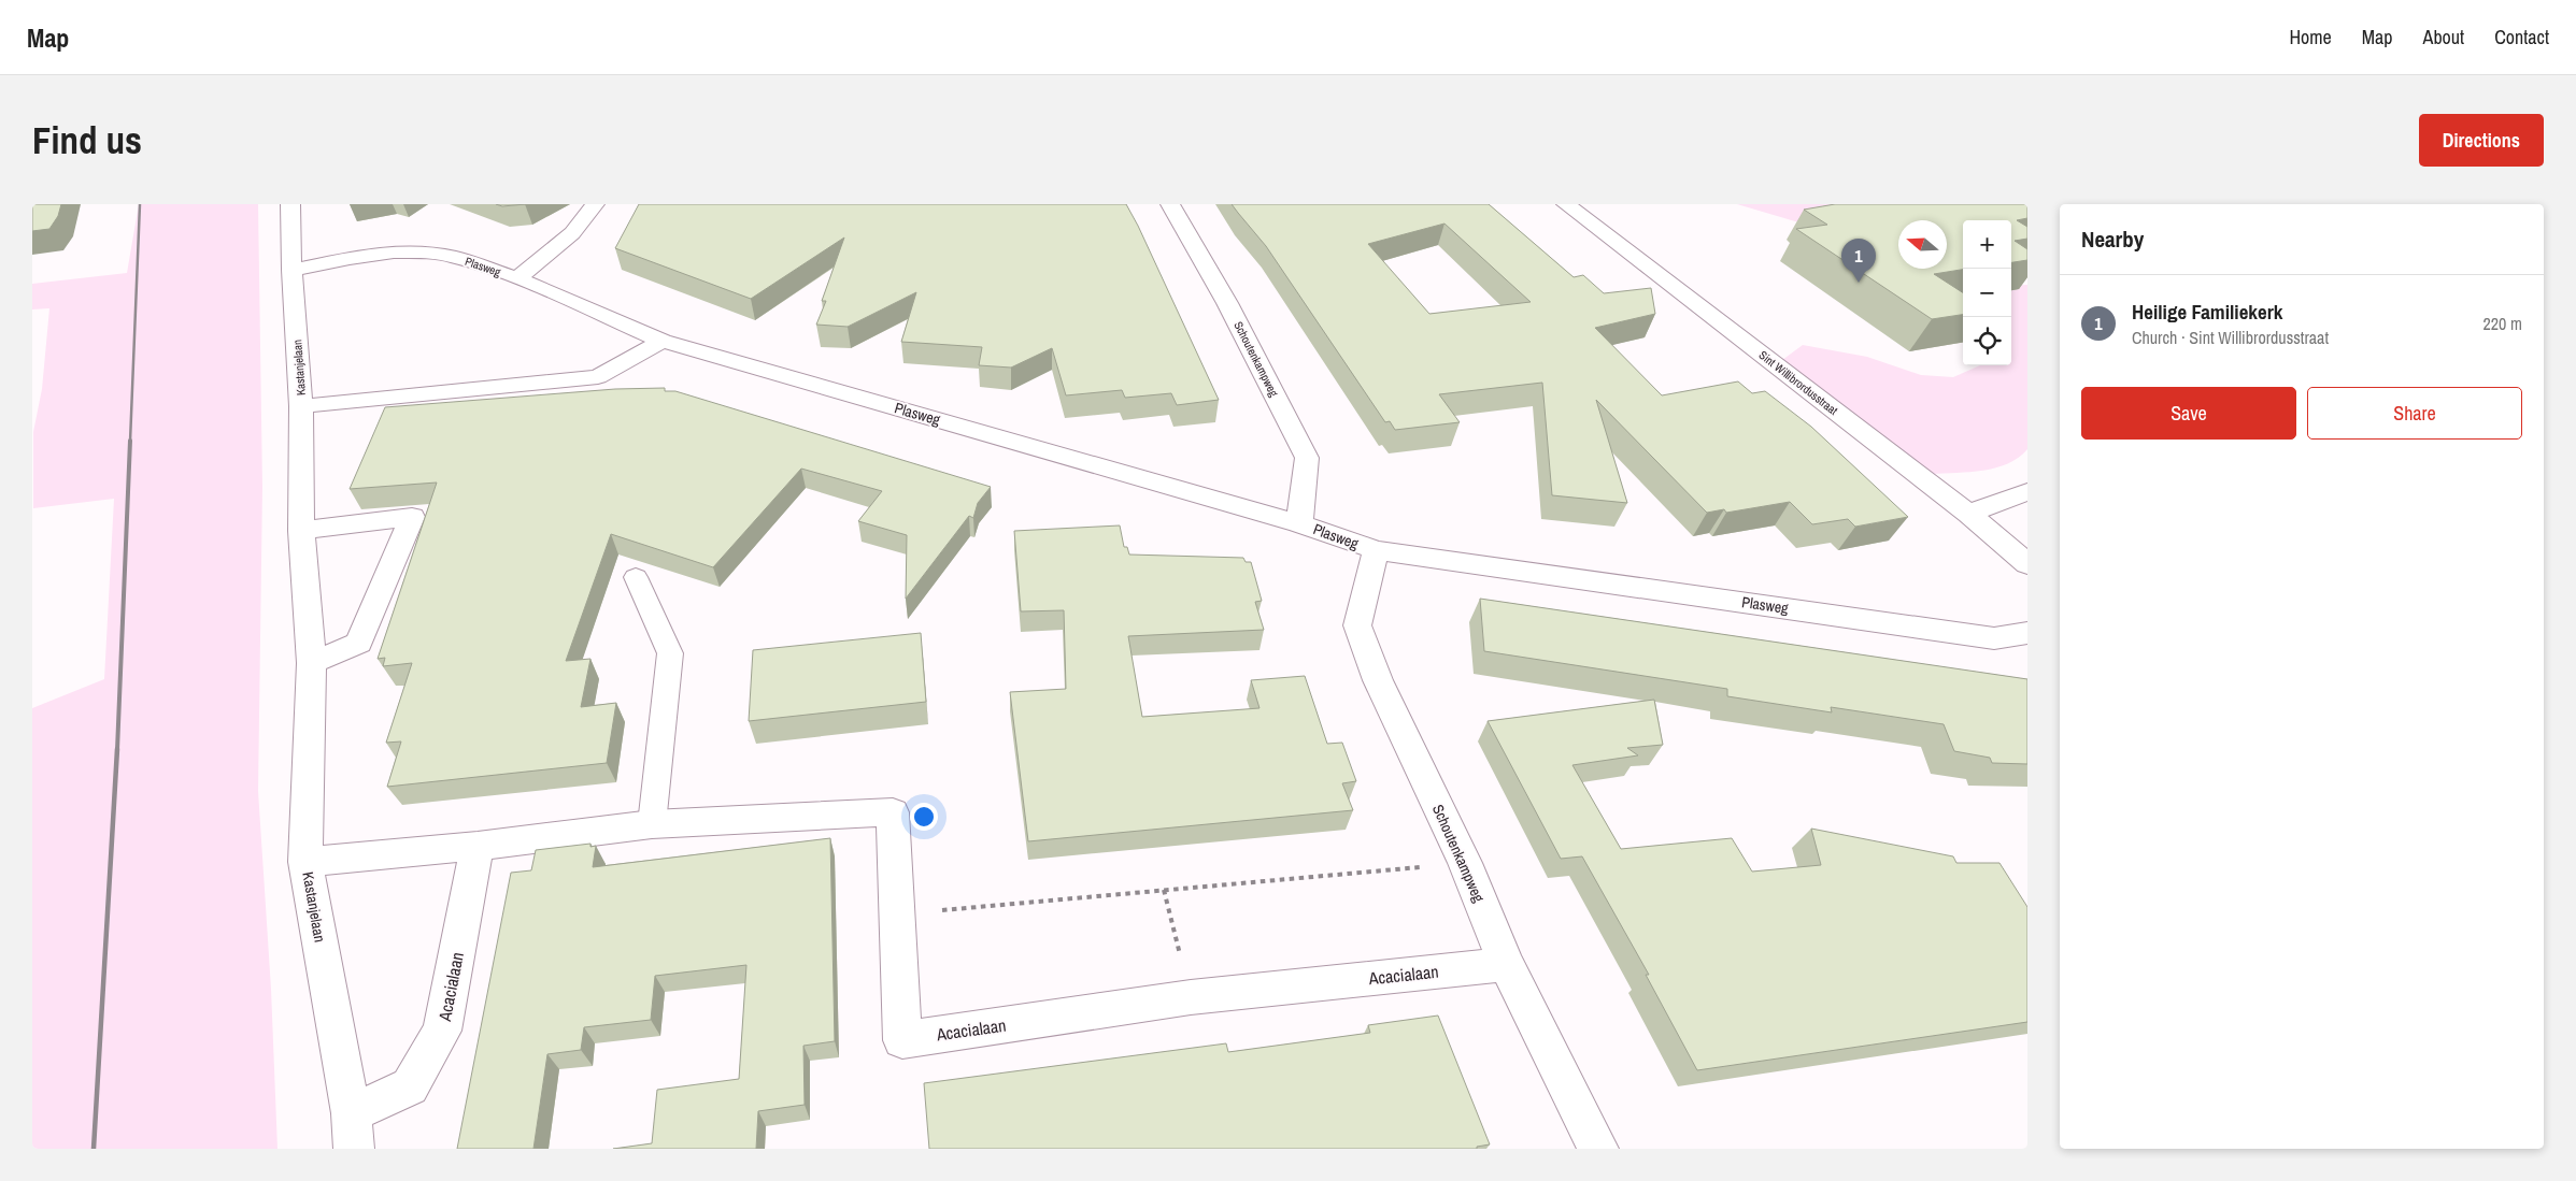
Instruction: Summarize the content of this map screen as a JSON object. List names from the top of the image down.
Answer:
{
  "streets": {
    "street": [
      "Plasweg",
      "Schoutenkampweg",
      "Kastanjelaan",
      "Sint Willibrordusstraat",
      "Acacialaan"
    ]
  },
  "crossings": [
    ["Plasweg", "Schoutenkampweg"],
    ["Plasweg", "Kastanjelaan"],
    ["Schoutenkampweg", "Acacialaan"],
    ["Kastanjelaan", "Acacialaan"]
  ],
  "north": "left",
  "page": {
    "header": "Map",
    "nav": [
      "Home",
      "Map",
      "About",
      "Contact"
    ],
    "buttons": [
      "Directions",
      ["Save", "Share"]
    ],
    "title": "Find us",
    "heading": "Nearby",
    "map_buttons": ["+", "−"],
    "pins": "1",
    "list": [
      {
        "mark": "1",
        "name": "Heilige Familiekerk",
        "note": "Church · Sint Willibrordusstraat",
        "value": "220 m"
      }
    ]
  }
}
